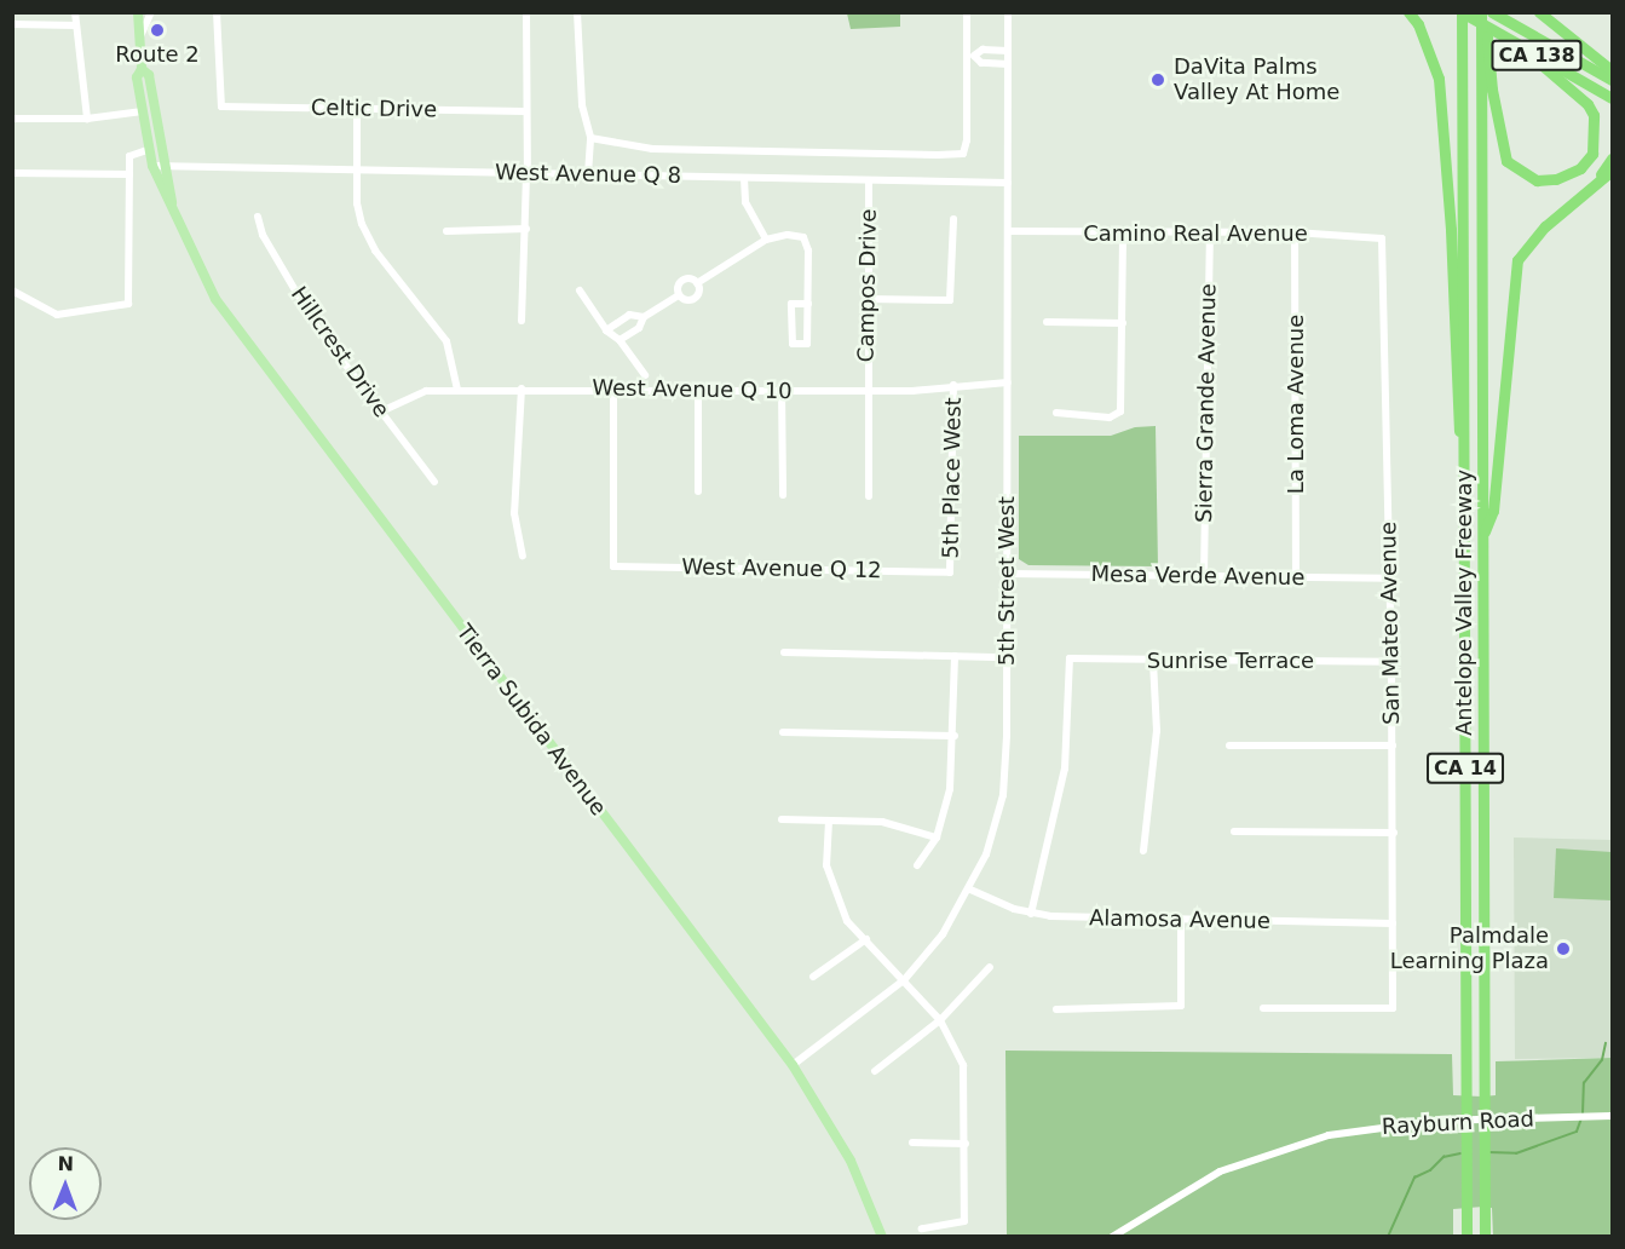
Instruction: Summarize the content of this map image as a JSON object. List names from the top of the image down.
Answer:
{
  "streets": {
    "highway": ["CA 138", "Antelope Valley Freeway", "CA 14"],
    "main road": ["Tierra Subida Avenue"],
    "street": [
      "Celtic Drive",
      "West Avenue Q 8",
      "Camino Real Avenue",
      "Campos Drive",
      "Hillcrest Drive",
      "West Avenue Q 10",
      "Sierra Grande Avenue",
      "La Loma Avenue",
      "5th Place West",
      "West Avenue Q 12",
      "Mesa Verde Avenue",
      "5th Street West",
      "San Mateo Avenue",
      "Sunrise Terrace",
      "Alamosa Avenue",
      "Rayburn Road"
    ]
  },
  "crossings": [
    ["CA 138", "Antelope Valley Freeway"],
    ["West Avenue Q 8", "Campos Drive"],
    ["West Avenue Q 8", "5th Street West"],
    ["West Avenue Q 8", "Tierra Subida Avenue"],
    ["Camino Real Avenue", "Sierra Grande Avenue"],
    ["Camino Real Avenue", "La Loma Avenue"],
    ["Camino Real Avenue", "5th Street West"],
    ["Camino Real Avenue", "San Mateo Avenue"],
    ["Campos Drive", "West Avenue Q 10"],
    ["Hillcrest Drive", "West Avenue Q 10"],
    ["West Avenue Q 10", "5th Place West"],
    ["West Avenue Q 10", "West Avenue Q 12"],
    ["West Avenue Q 10", "5th Street West"],
    ["Sierra Grande Avenue", "Mesa Verde Avenue"],
    ["La Loma Avenue", "Mesa Verde Avenue"],
    ["5th Place West", "West Avenue Q 12"],
    ["Mesa Verde Avenue", "5th Street West"],
    ["Mesa Verde Avenue", "San Mateo Avenue"],
    ["5th Street West", "Tierra Subida Avenue"],
    ["5th Street West", "Alamosa Avenue"],
    ["San Mateo Avenue", "Sunrise Terrace"],
    ["San Mateo Avenue", "Alamosa Avenue"],
    ["Sunrise Terrace", "Alamosa Avenue"]
  ],
  "places": ["Route 2", "DaVita Palms Valley At Home", "Palmdale Learning Plaza"],
  "north": "top"
}
